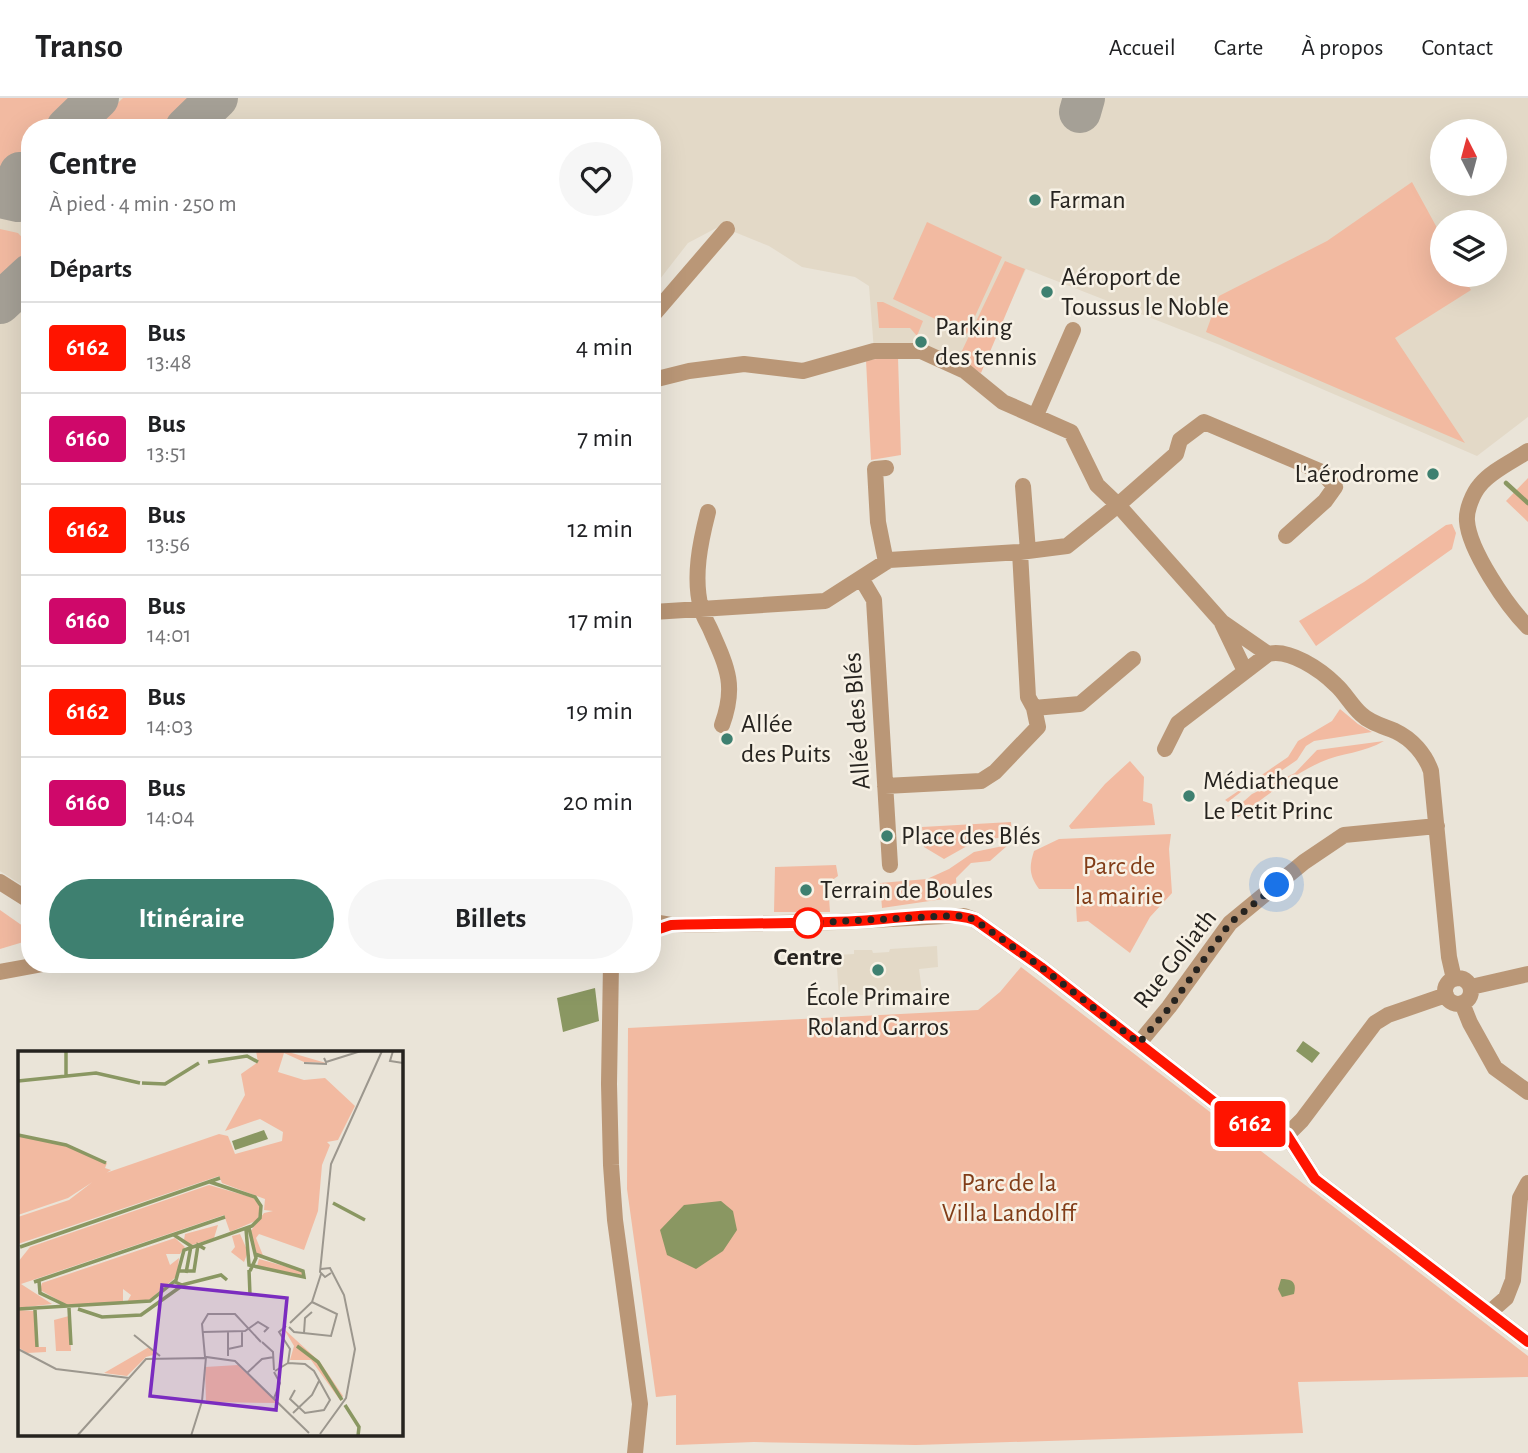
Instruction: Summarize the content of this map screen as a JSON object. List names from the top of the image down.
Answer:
{
  "streets": {
    "street": ["Allée des Blés", "Rue Goliath"]
  },
  "parks": ["Parc de la mairie", "Parc de la Villa Landolff"],
  "places": [
    "Farman",
    "Aéroport de Toussus le Noble",
    "Parking des tennis",
    "L'aérodrome",
    "Allée des Puits",
    "Médiatheque Le Petit Princ",
    "Place des Blés",
    "Terrain de Boules",
    "Centre",
    "École Primaire Roland Garros"
  ],
  "lines": ["bus line 6162"],
  "north": "top",
  "page": {
    "header": "Transo",
    "nav": [
      "Accueil",
      "Carte",
      "À propos",
      "Contact"
    ],
    "on_map": "6162",
    "heading": [
      ["Centre", "À pied · 4 min · 250 m"],
      "Départs"
    ],
    "list": [
      {
        "mark": "6162",
        "name": "Bus",
        "note": "13:48",
        "value": "4 min"
      },
      {
        "mark": "6160",
        "name": "Bus",
        "note": "13:51",
        "value": "7 min"
      },
      {
        "mark": "6162",
        "name": "Bus",
        "note": "13:56",
        "value": "12 min"
      },
      {
        "mark": "6160",
        "name": "Bus",
        "note": "14:01",
        "value": "17 min"
      },
      {
        "mark": "6162",
        "name": "Bus",
        "note": "14:03",
        "value": "19 min"
      },
      {
        "mark": "6160",
        "name": "Bus",
        "note": "14:04",
        "value": "20 min"
      }
    ],
    "buttons": ["Itinéraire", "Billets"]
  }
}
